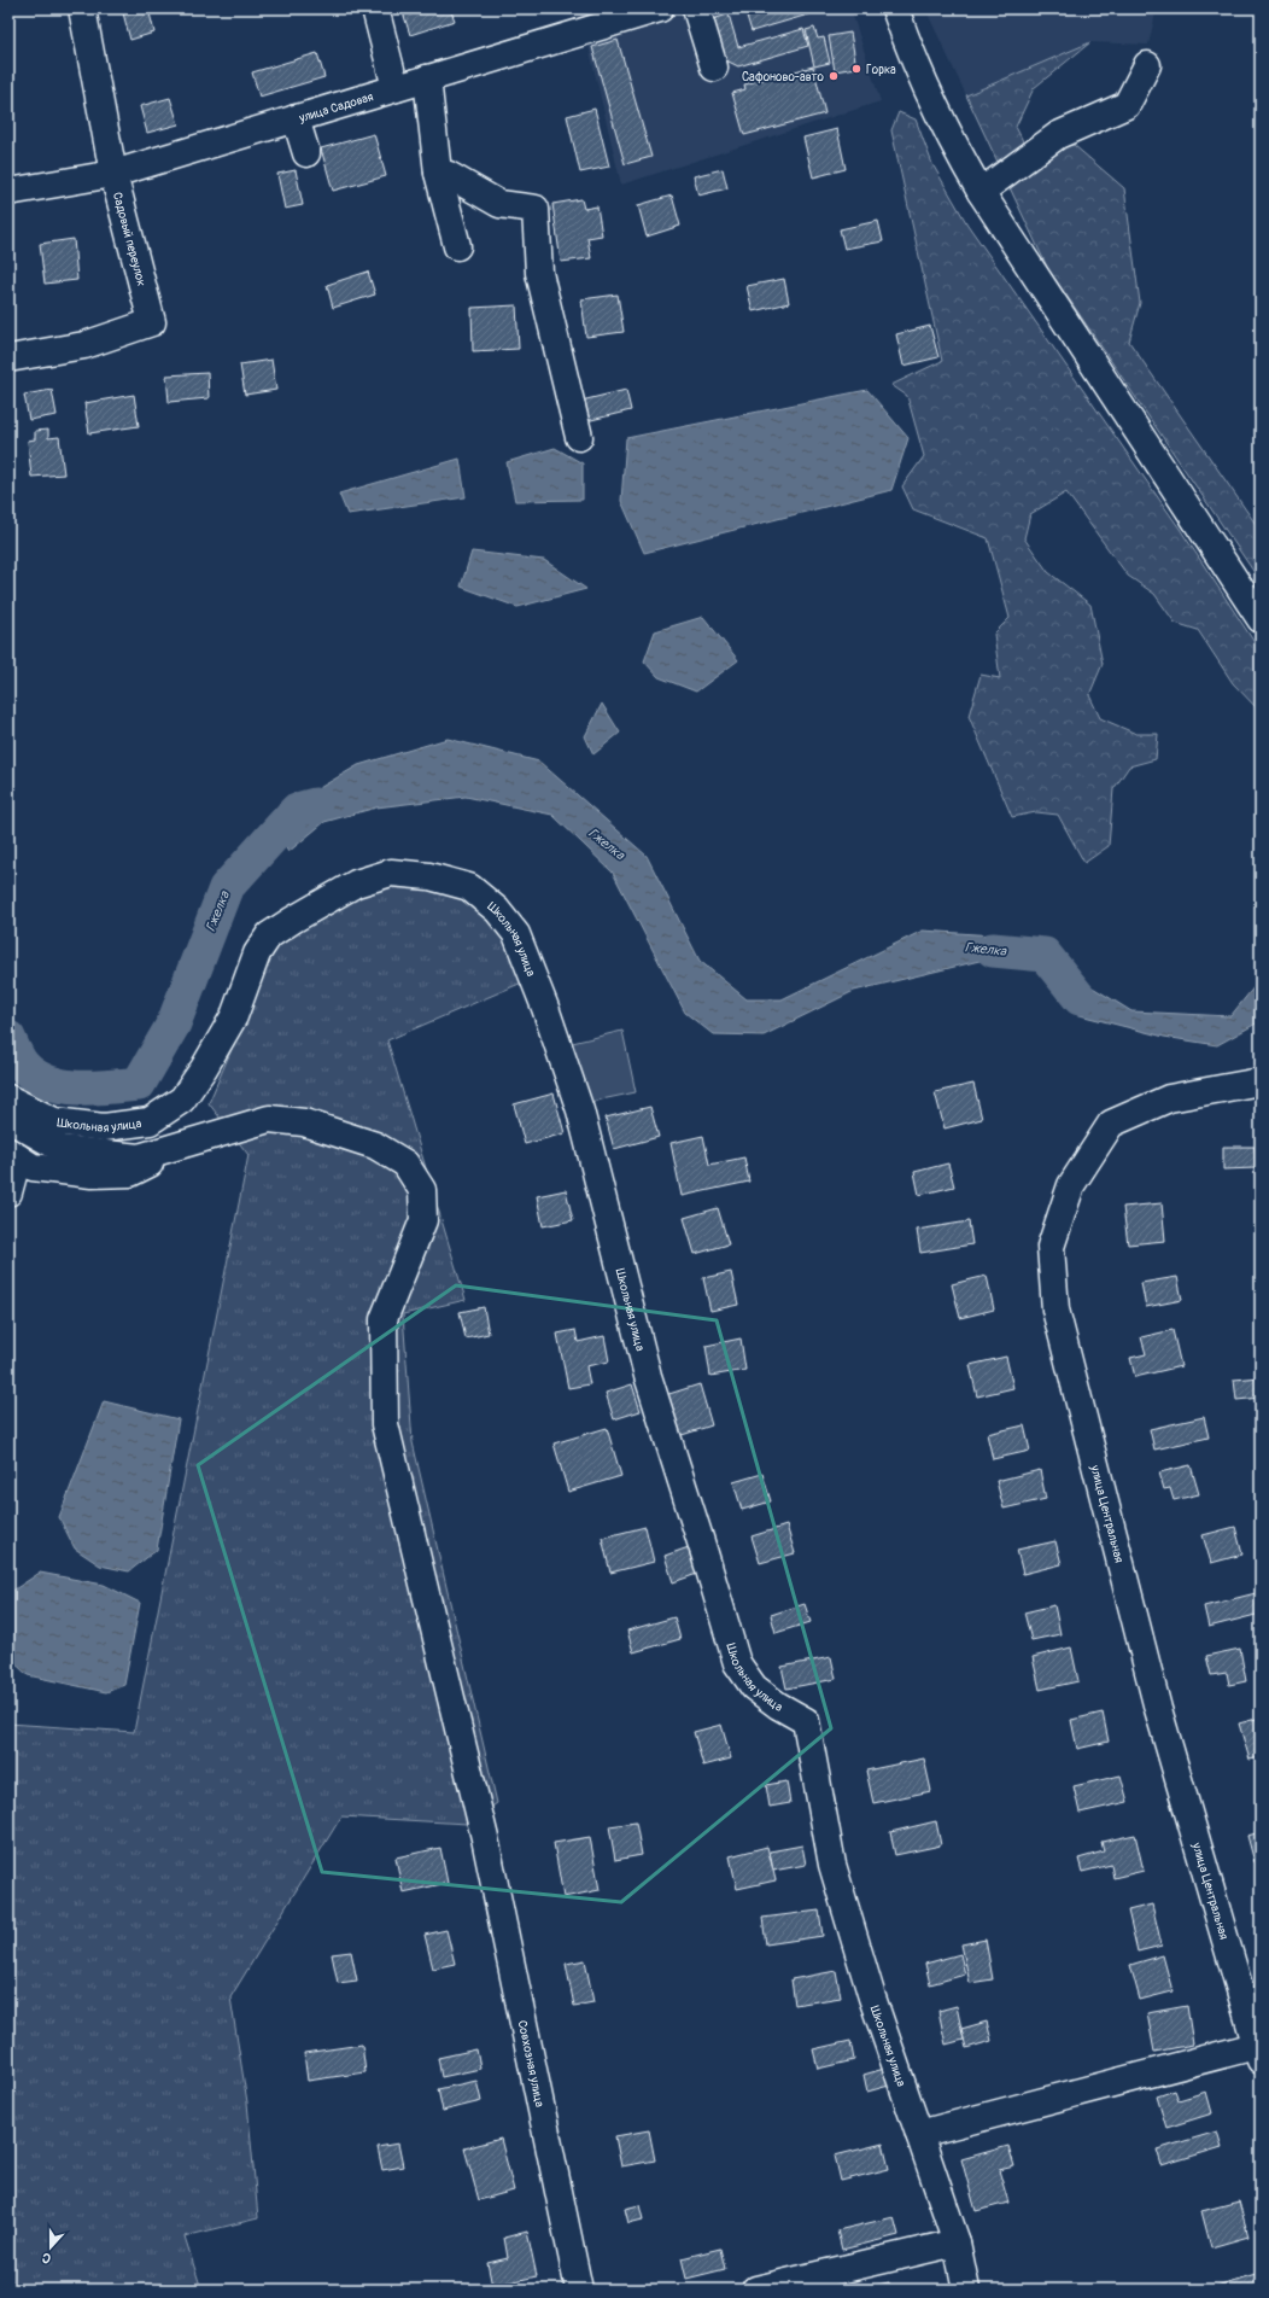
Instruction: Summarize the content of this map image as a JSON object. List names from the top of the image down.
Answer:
{
  "streets": {
    "street": [
      "улица Садовая",
      "Садовый переулок",
      "Школьная улица",
      "улица Центральная",
      "Совхозная улица"
    ]
  },
  "crossings": [
    ["улица Садовая", "Садовый переулок"]
  ],
  "water": ["Гжелка"],
  "places": ["Горка", "Сафоново-авто"],
  "north": "bottom"
}
